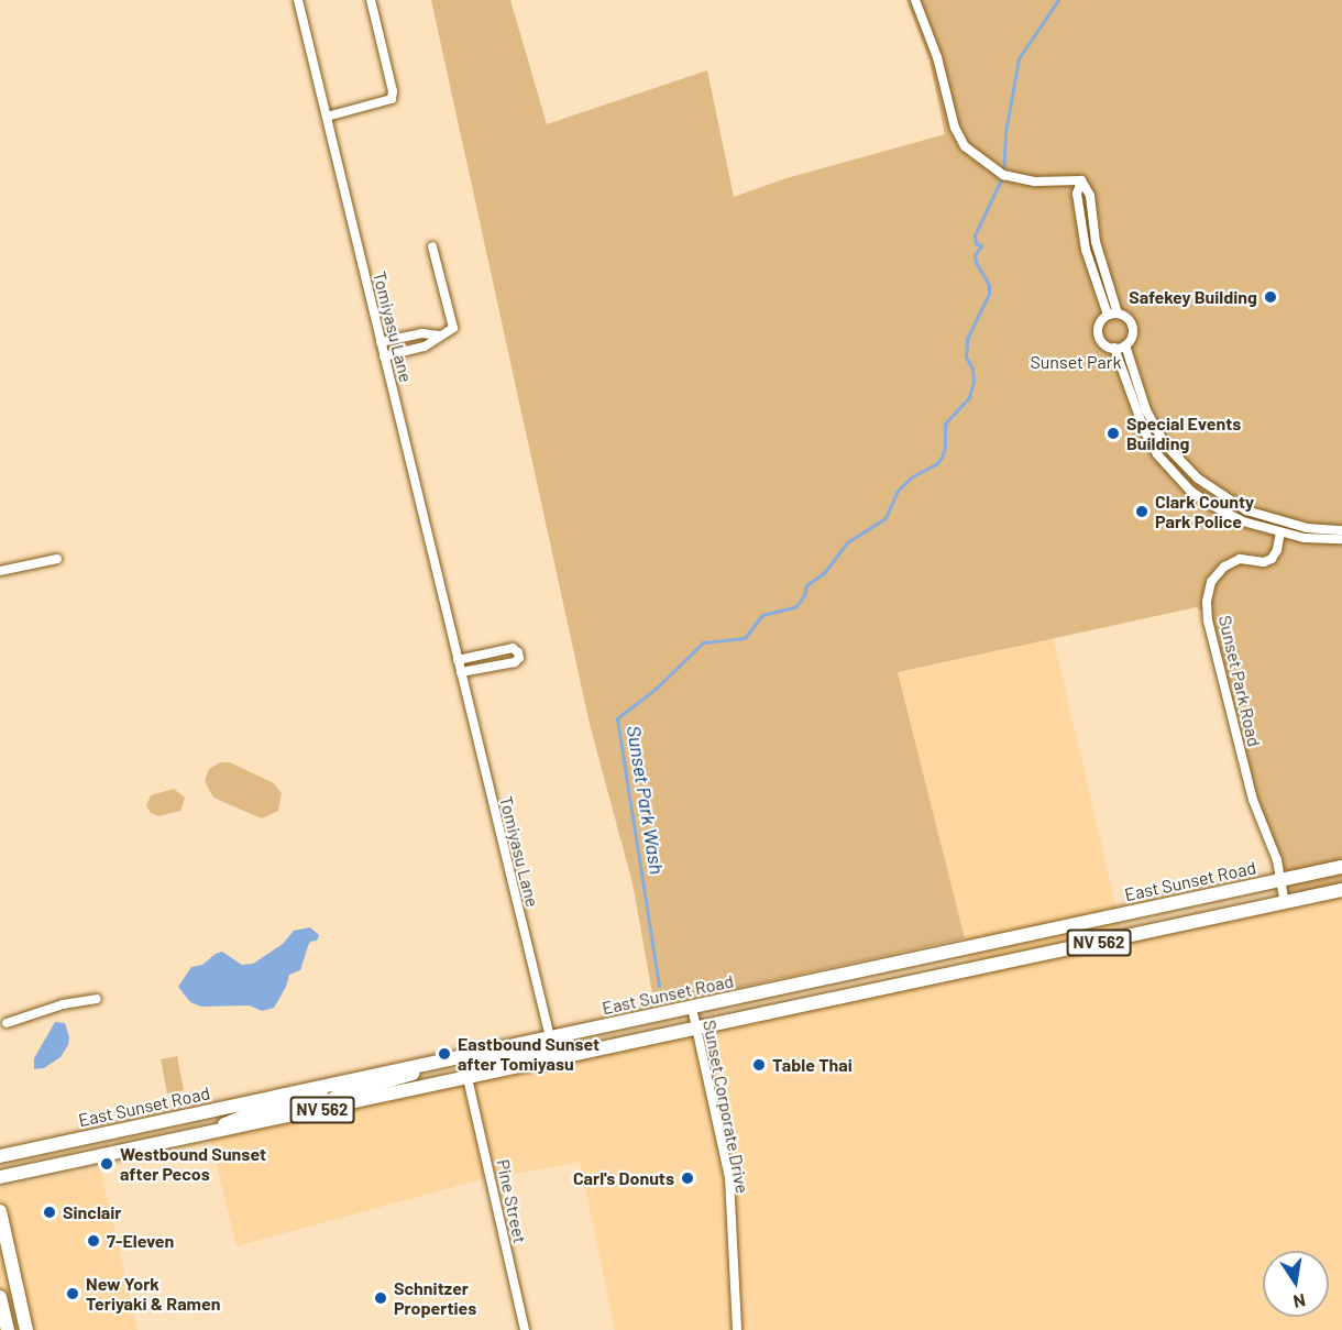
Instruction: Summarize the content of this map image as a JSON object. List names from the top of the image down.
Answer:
{
  "streets": {
    "main road": ["East Sunset Road", "NV 562"],
    "street": [
      "Tomiyasu Lane",
      "Sunset Park Road",
      "Sunset Corporate Drive",
      "Pine Street"
    ]
  },
  "crossings": [
    ["Tomiyasu Lane", "East Sunset Road"],
    ["Sunset Park Road", "East Sunset Road"],
    ["Sunset Park Road", "NV 562"],
    ["East Sunset Road", "Sunset Corporate Drive"],
    ["NV 562", "Sunset Corporate Drive"],
    ["NV 562", "Pine Street"]
  ],
  "water": ["Sunset Park Wash"],
  "parks": ["Sunset Park"],
  "places": [
    "Safekey Building",
    "Special Events Building",
    "Clark County Park Police",
    "Eastbound Sunset after Tomiyasu",
    "Table Thai",
    "Westbound Sunset after Pecos",
    "Carl's Donuts",
    "Sinclair",
    "7-Eleven",
    "New York Teriyaki & Ramen",
    "Schnitzer Properties"
  ],
  "north": "bottom"
}
